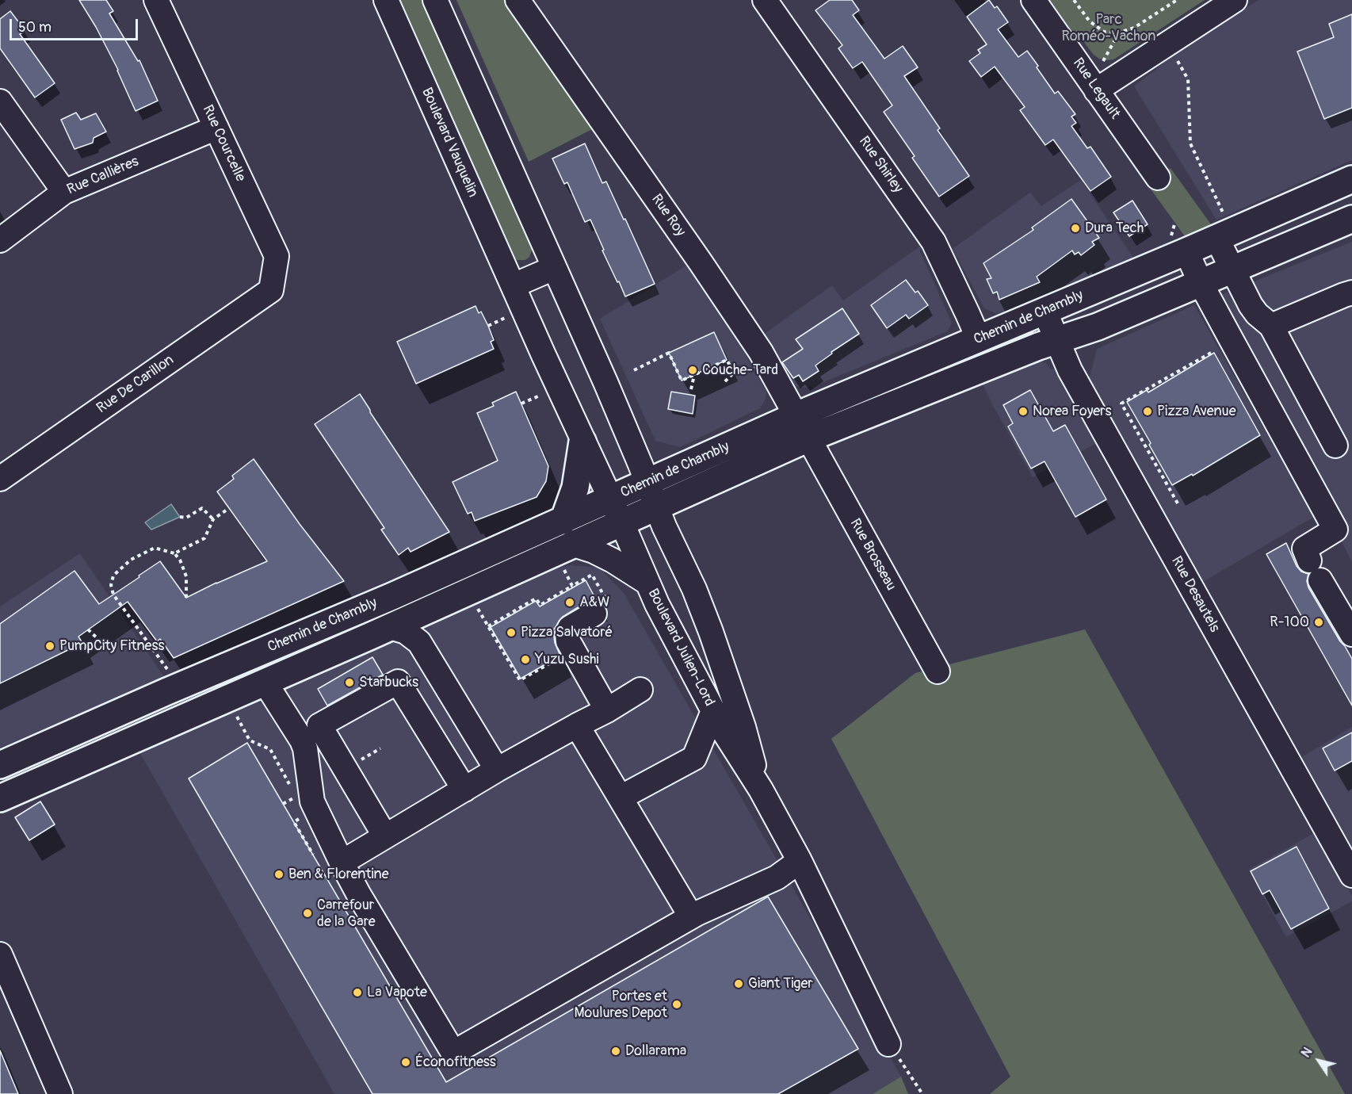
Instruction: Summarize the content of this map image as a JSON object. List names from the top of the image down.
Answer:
{
  "streets": {
    "main road": ["Chemin de Chambly"],
    "street": [
      "Rue Legault",
      "Boulevard Vauquelin",
      "Rue Courcelle",
      "Rue Shirley",
      "Rue Callières",
      "Rue Roy",
      "Rue De Carillon",
      "Rue Brosseau",
      "Rue Desautels",
      "Boulevard Julien-Lord"
    ]
  },
  "crossings": [
    ["Boulevard Vauquelin", "Chemin de Chambly"],
    ["Boulevard Vauquelin", "Boulevard Julien-Lord"],
    ["Rue Courcelle", "Rue Callières"],
    ["Rue Courcelle", "Rue De Carillon"],
    ["Rue Shirley", "Chemin de Chambly"],
    ["Rue Roy", "Chemin de Chambly"],
    ["Rue Roy", "Rue Brosseau"],
    ["Chemin de Chambly", "Rue Brosseau"],
    ["Chemin de Chambly", "Rue Desautels"],
    ["Chemin de Chambly", "Boulevard Julien-Lord"]
  ],
  "parks": ["Parc Roméo-Vachon"],
  "places": [
    "Dura Tech",
    "Couche-Tard",
    "Norea Foyers",
    "Pizza Avenue",
    "A&W",
    "R-100",
    "Pizza Salvatoré",
    "PumpCity Fitness",
    "Yuzu Sushi",
    "Starbucks",
    "Ben & Florentine",
    "Carrefour de la Gare",
    "Giant Tiger",
    "La Vapote",
    "Portes et Moulures Depot",
    "Dollarama",
    "Éconofitness"
  ],
  "scale_bar": "50 m",
  "north": "top left"
}
